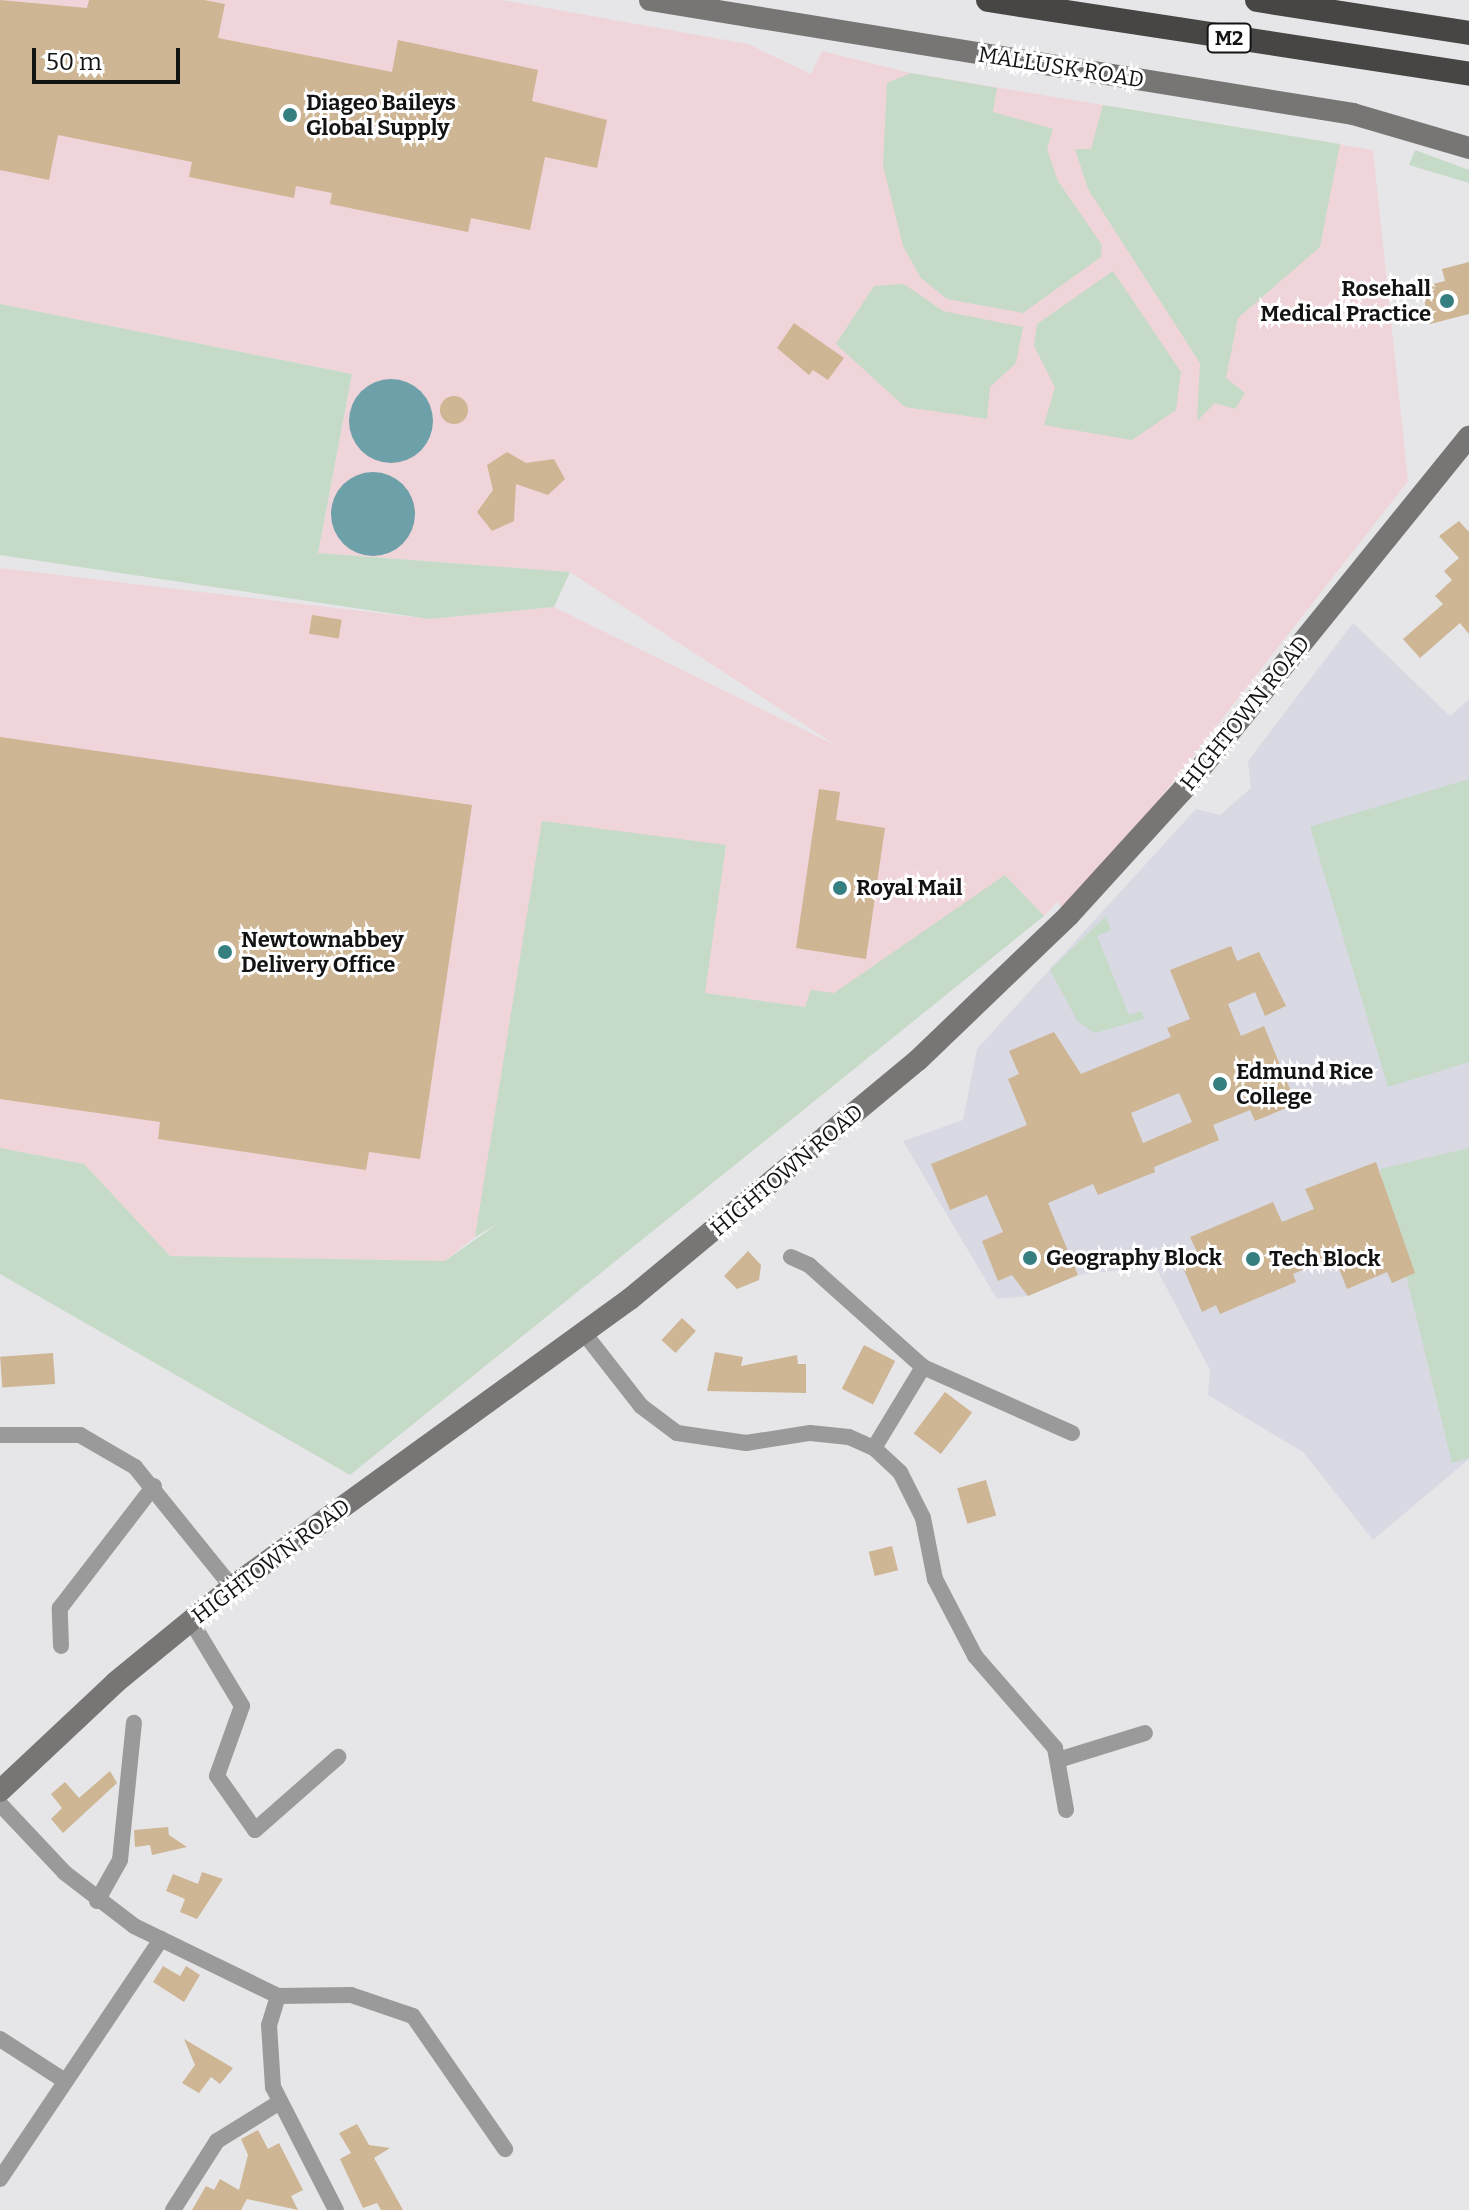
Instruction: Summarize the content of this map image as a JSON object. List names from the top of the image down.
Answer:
{
  "streets": {
    "highway": ["M2"],
    "main road": ["MALLUSK ROAD", "HIGHTOWN ROAD"]
  },
  "places": [
    "Diageo Baileys Global Supply",
    "Rosehall Medical Practice",
    "Royal Mail",
    "Newtownabbey Delivery Office",
    "Edmund Rice College",
    "Geography Block",
    "Tech Block"
  ],
  "scale_bar": "50 m"
}
